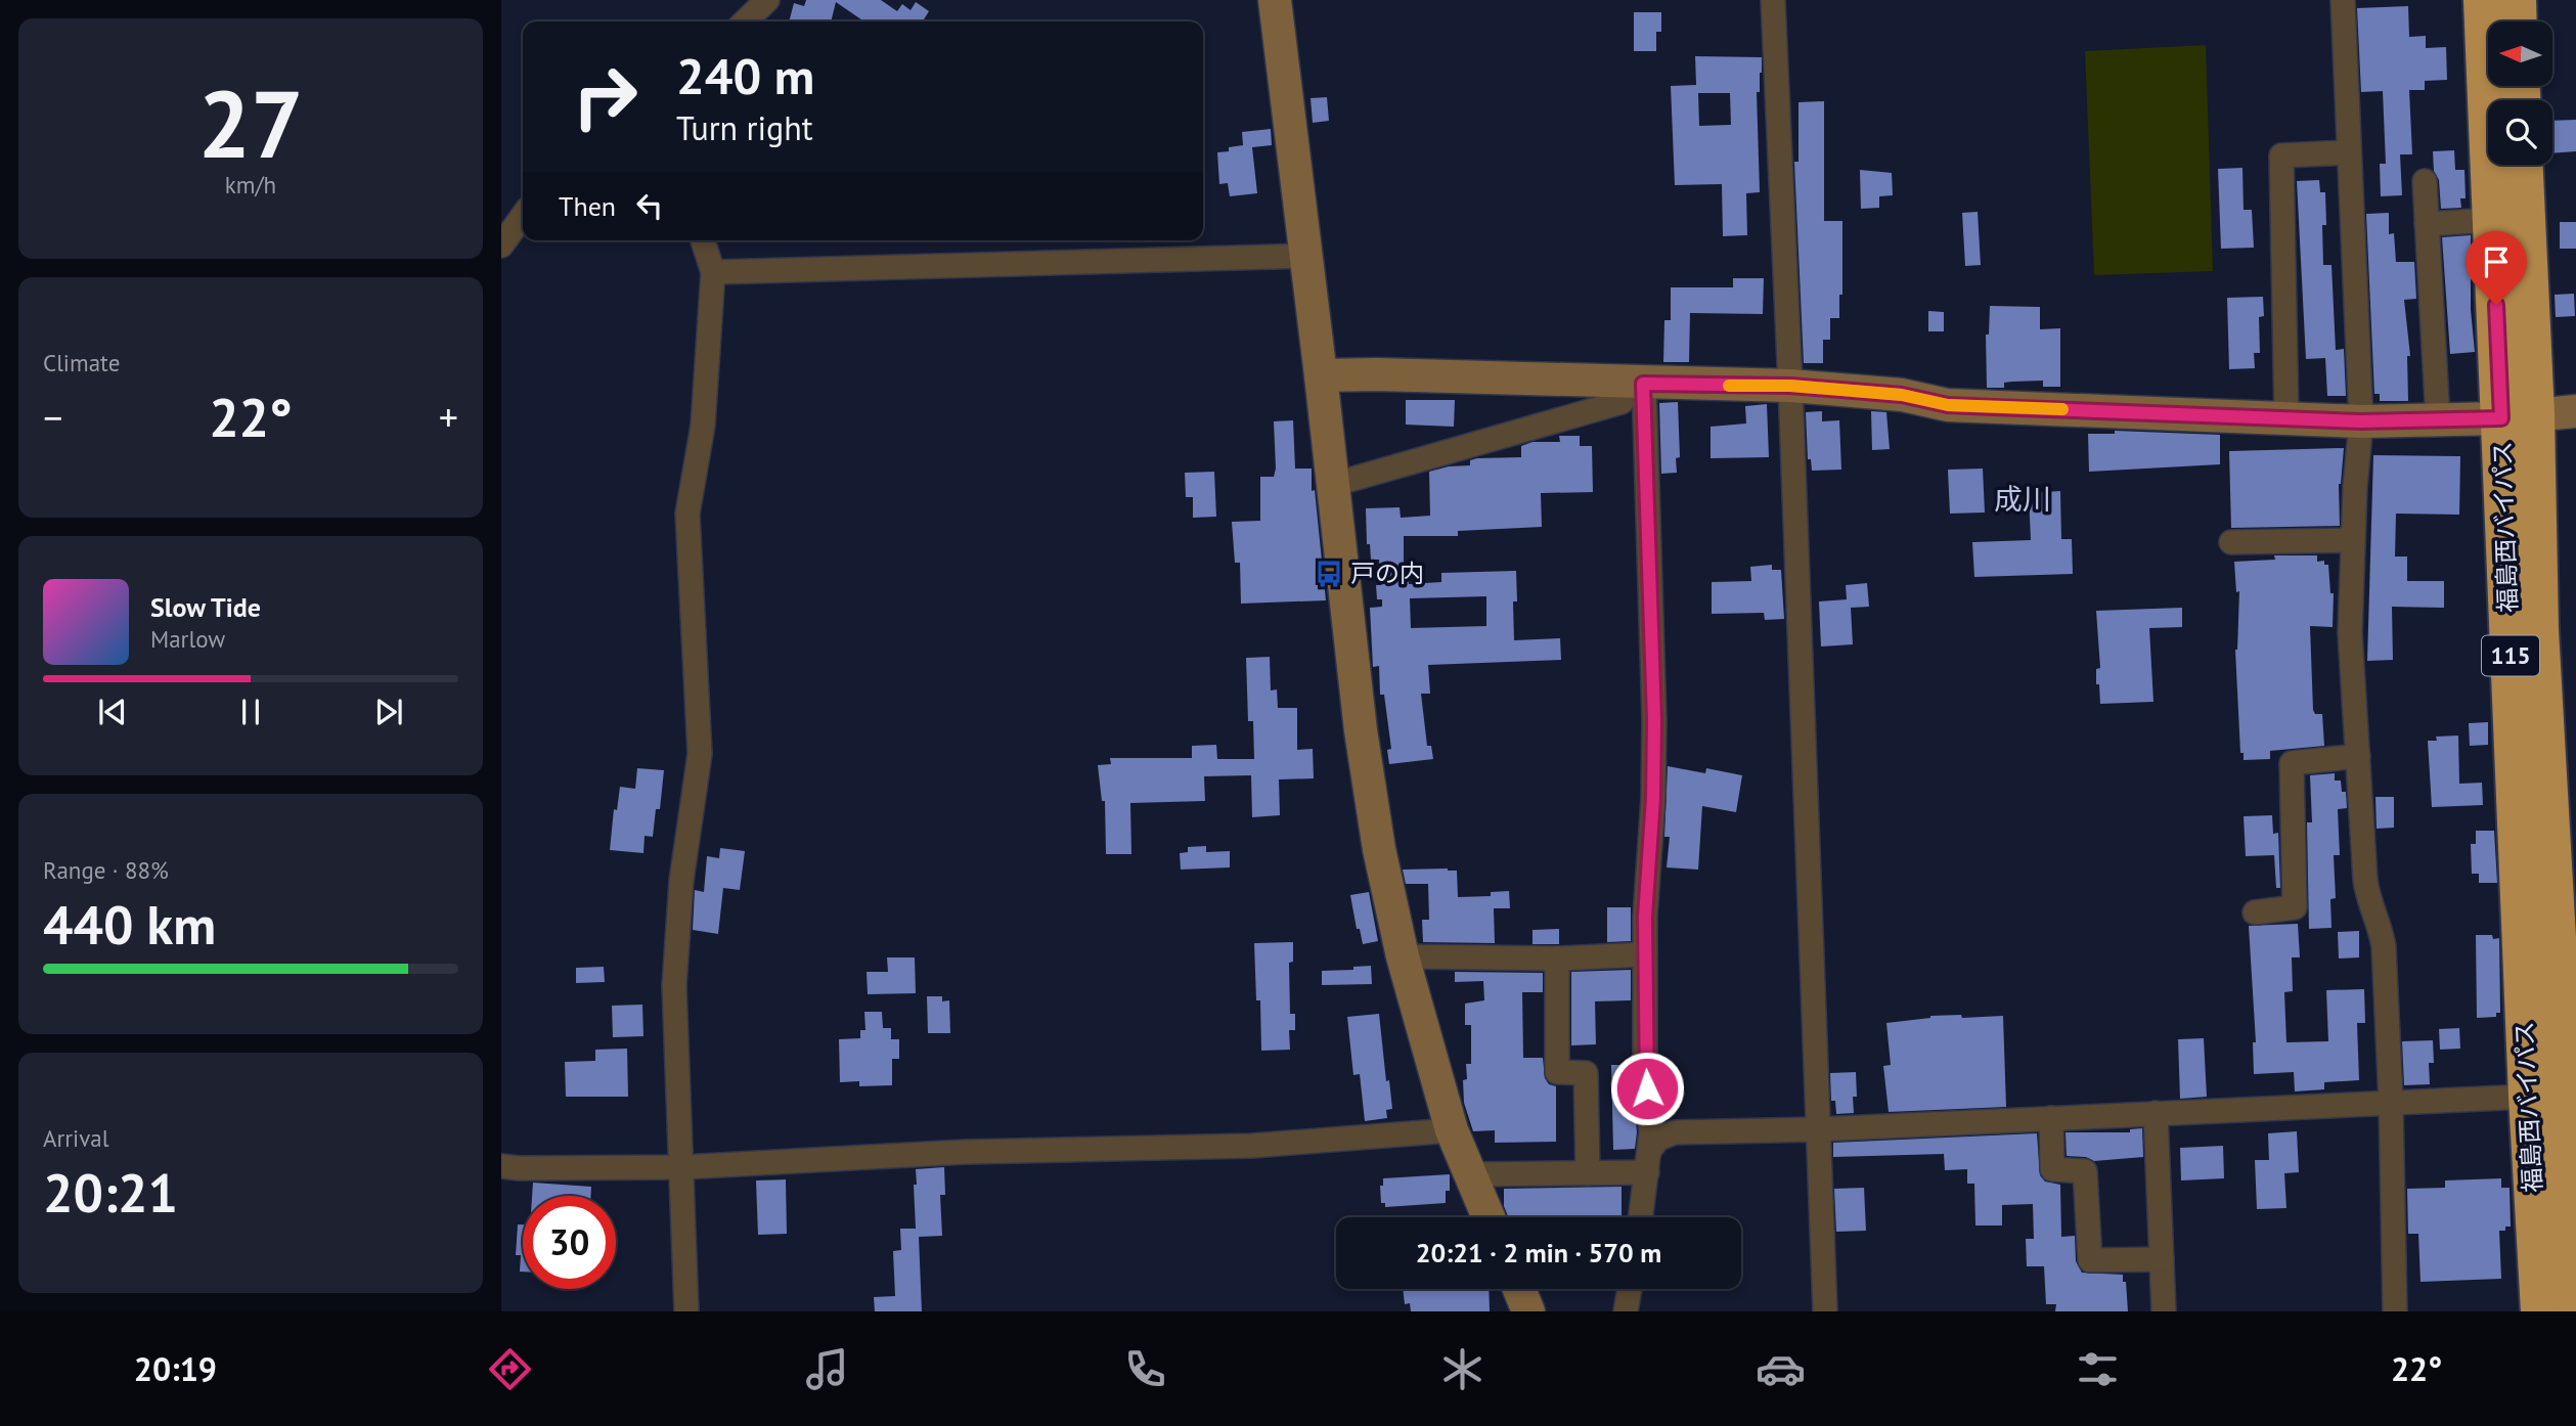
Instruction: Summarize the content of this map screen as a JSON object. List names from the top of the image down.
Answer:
{
  "streets": {
    "highway": ["福島西バイパス", "115"]
  },
  "districts": ["成川"],
  "places": {
    "bus stop": ["戸の内"]
  },
  "north": "left",
  "page": {
    "tile": [
      ["27", "km/h"],
      "Climate",
      ["Range · 88%", "440 km"],
      ["Arrival", "20:21"]
    ],
    "turn": ["240 m", "Turn right"],
    "then": "Then",
    "heat": ["−", "22°", "+"],
    "song": ["Slow Tide", "Marlow"],
    "limit": "30",
    "trip": "20:21 · 2 min · 570 m",
    "tabs": ["20:19", "22°"]
  }
}
